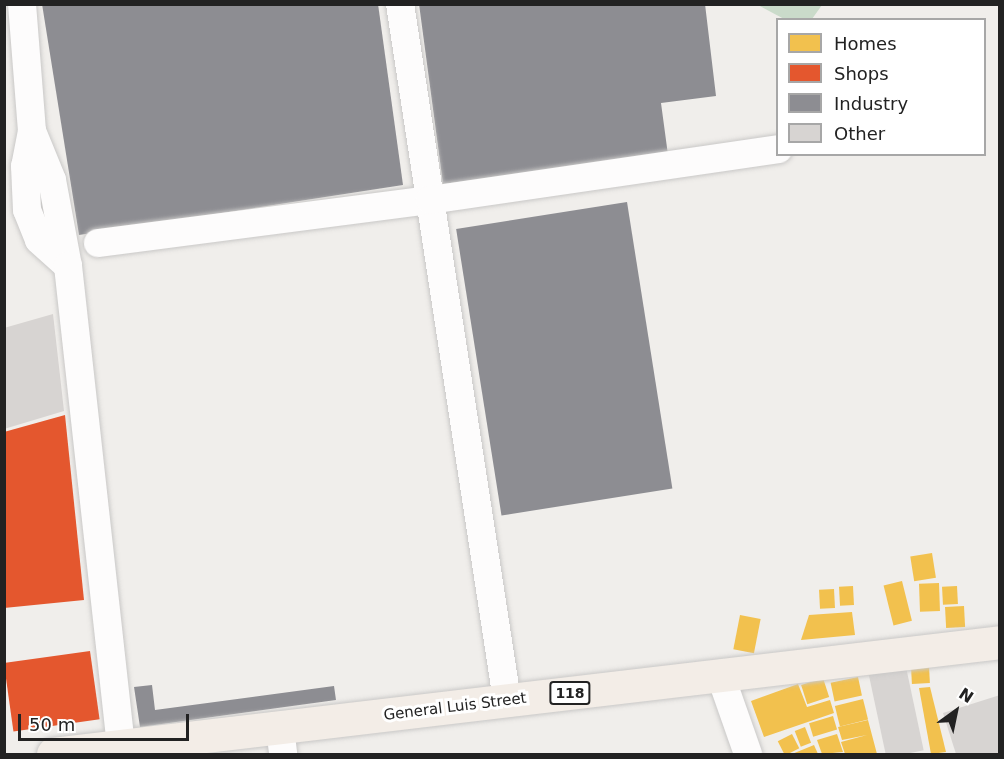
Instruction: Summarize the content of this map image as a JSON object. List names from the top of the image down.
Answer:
{
  "streets": {
    "main road": ["118", "General Luis Street"]
  },
  "legend": [
    "Homes",
    "Shops",
    "Industry",
    "Other"
  ],
  "scale_bar": "50 m",
  "north": "top right"
}
